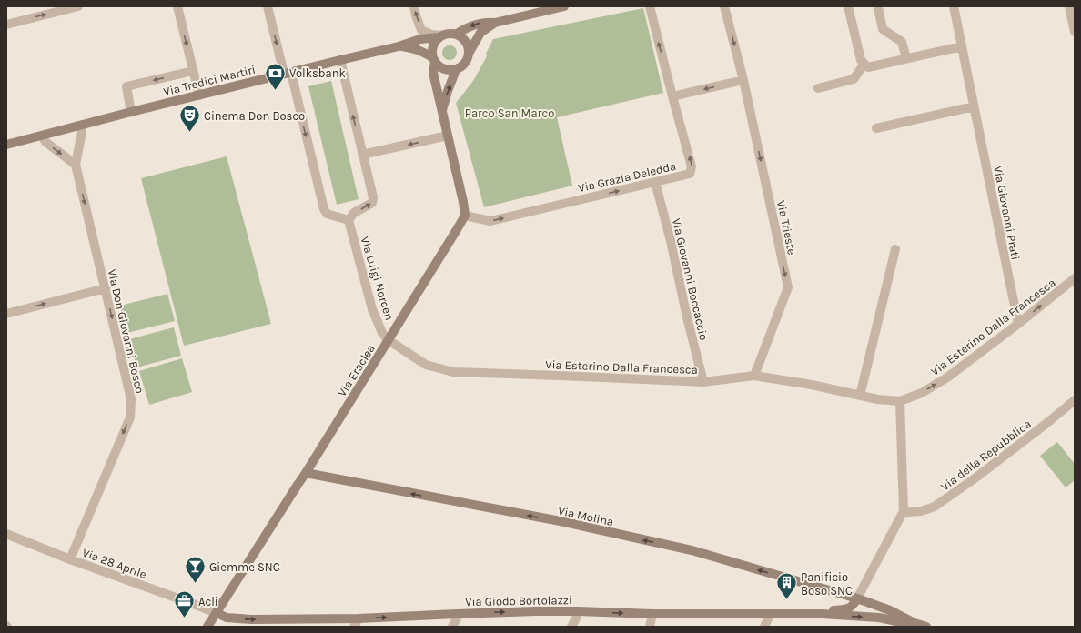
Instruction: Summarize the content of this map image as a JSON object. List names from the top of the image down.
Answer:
{
  "streets": {
    "street": [
      "Via Tredici Martiri",
      "Via Grazia Deledda",
      "Via Giovanni Prati",
      "Via Trieste",
      "Via Luigi Norcen",
      "Via Giovanni Boccaccio",
      "Via Esterino Dalla Francesca",
      "Via Don Giovanni Bosco",
      "Via Eraclea",
      "Via della Repubblica",
      "Via Molina",
      "Via 28 Aprile",
      "Via Giodo Bortolazzi"
    ]
  },
  "crossings": [
    ["Via Tredici Martiri", "Via Don Giovanni Bosco"],
    ["Via Grazia Deledda", "Via Giovanni Boccaccio"],
    ["Via Grazia Deledda", "Via Eraclea"],
    ["Via Giovanni Prati", "Via Esterino Dalla Francesca"],
    ["Via Trieste", "Via Esterino Dalla Francesca"],
    ["Via Luigi Norcen", "Via Esterino Dalla Francesca"],
    ["Via Luigi Norcen", "Via Eraclea"],
    ["Via Giovanni Boccaccio", "Via Esterino Dalla Francesca"],
    ["Via Esterino Dalla Francesca", "Via Eraclea"],
    ["Via Don Giovanni Bosco", "Via 28 Aprile"],
    ["Via Eraclea", "Via Molina"],
    ["Via Eraclea", "Via 28 Aprile"],
    ["Via Eraclea", "Via Giodo Bortolazzi"],
    ["Via Molina", "Via Giodo Bortolazzi"],
    ["Via 28 Aprile", "Via Giodo Bortolazzi"]
  ],
  "one_way": [
    "Via Trieste",
    "Via Don Giovanni Bosco",
    "Via Molina",
    "Via Giodo Bortolazzi"
  ],
  "parks": ["Parco San Marco"],
  "places": {
    "bank": ["Volksbank"],
    "theatre": ["Cinema Don Bosco"],
    "bar": ["Giemme SNC"],
    "building": ["Panificio Boso SNC"],
    "office": ["Acli"]
  }
}
